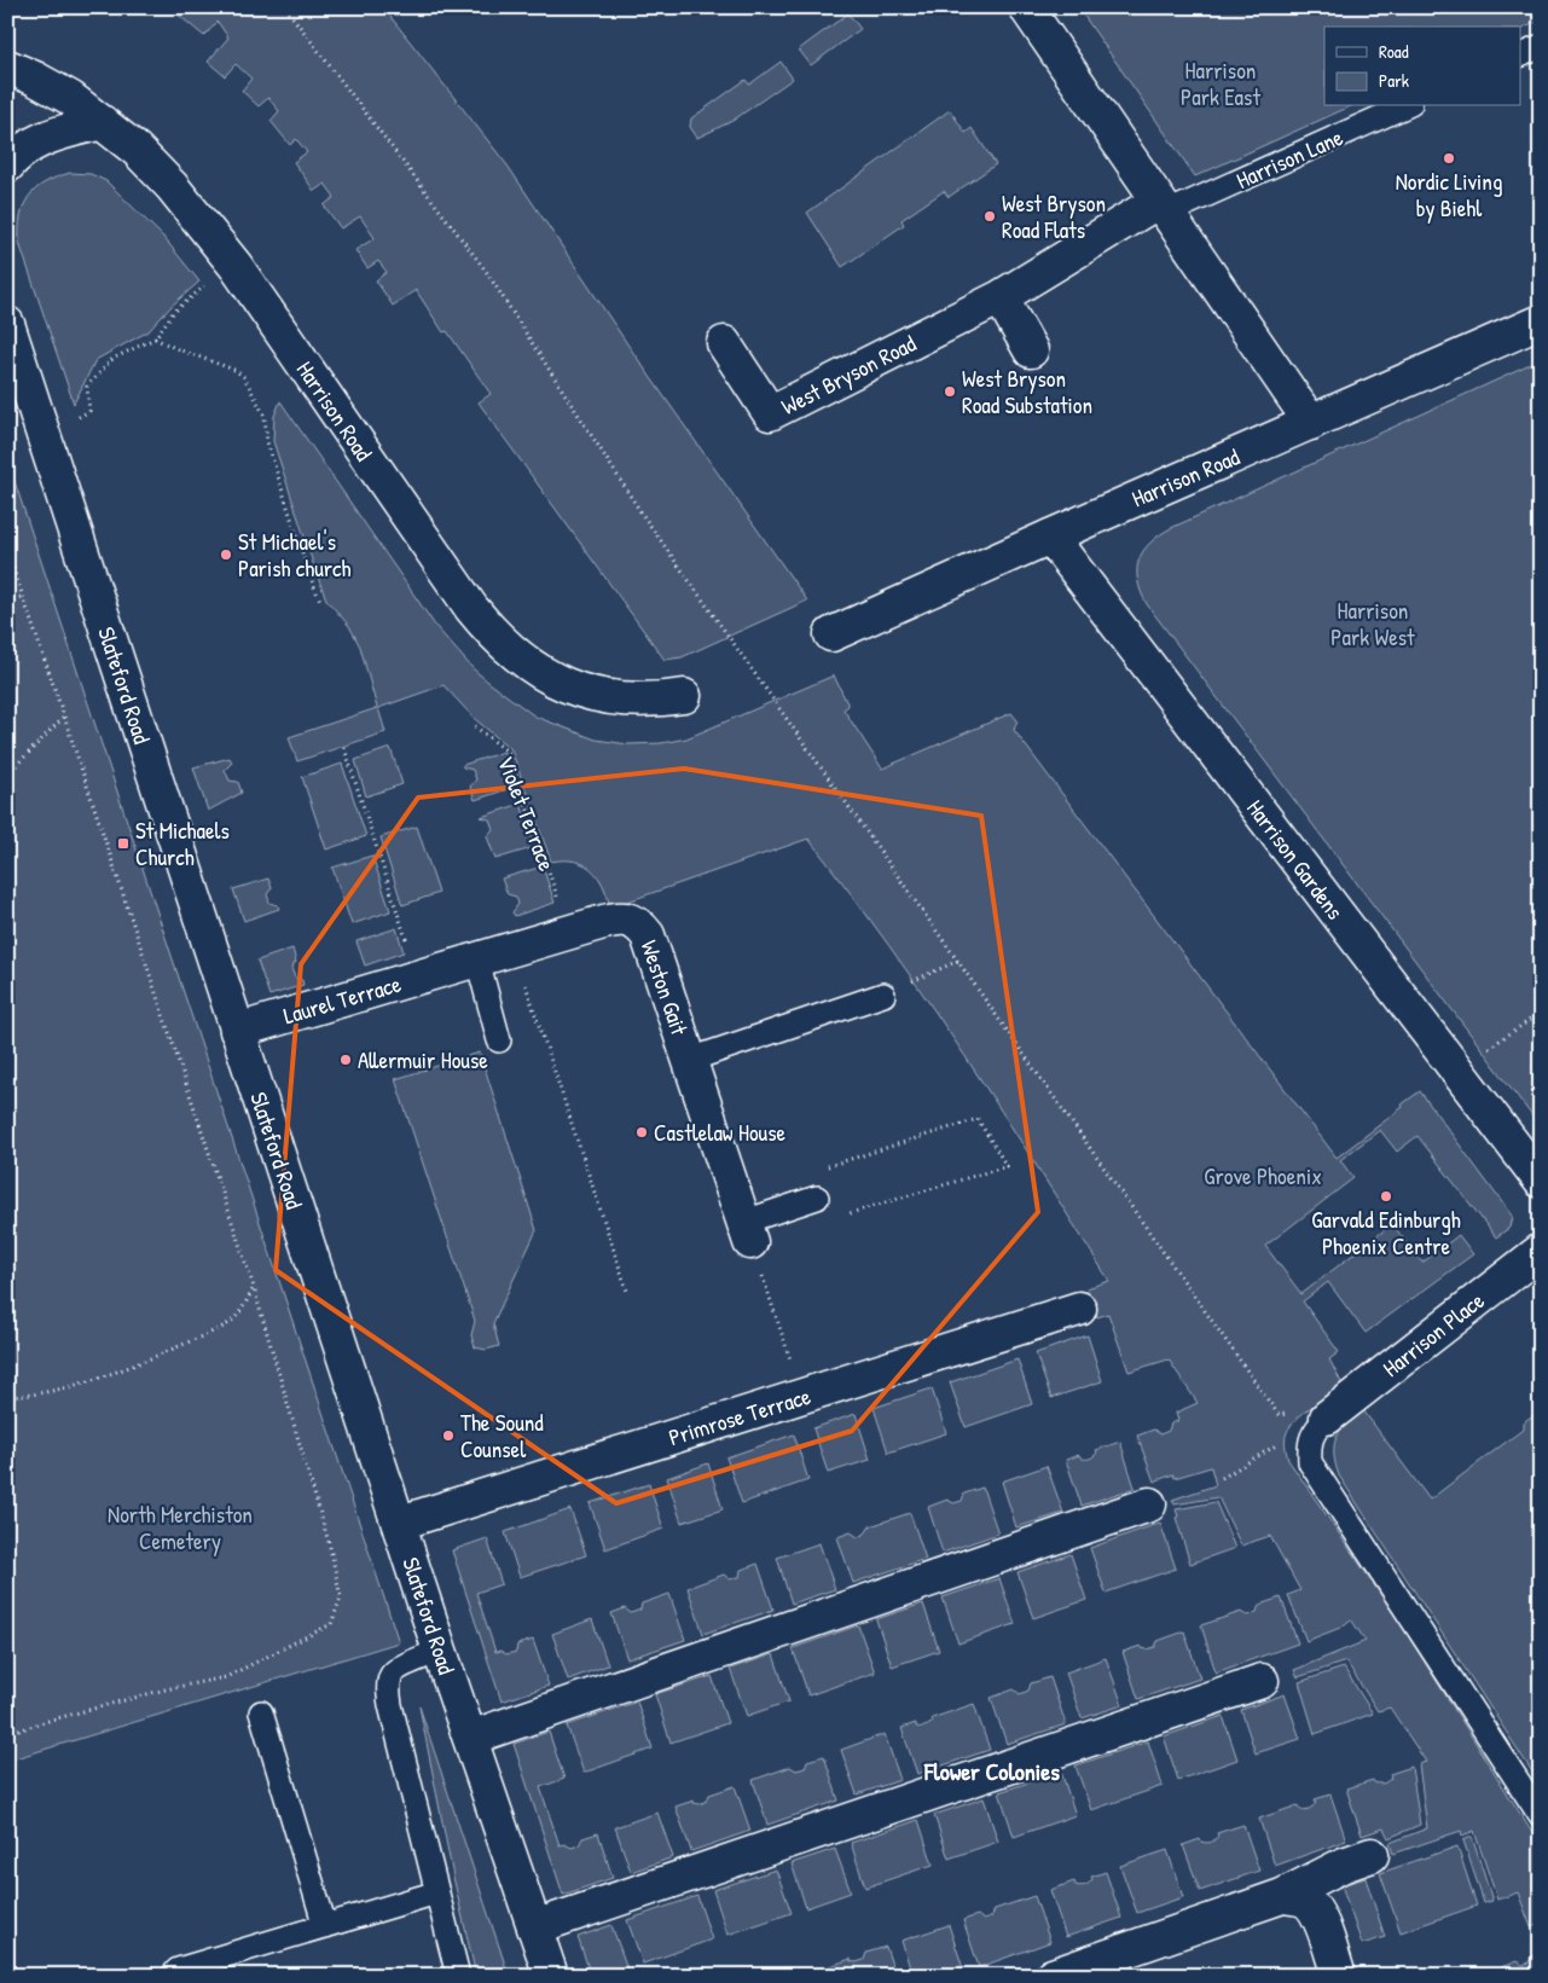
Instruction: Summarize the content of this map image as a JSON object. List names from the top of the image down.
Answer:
{
  "streets": {
    "street": [
      "West Bryson Road",
      "Harrison Road",
      "Slateford Road",
      "Harrison Gardens",
      "Weston Gait",
      "Laurel Terrace",
      "Harrison Place",
      "Primrose Terrace"
    ],
    "lane": ["Harrison Lane"],
    "path": ["Violet Terrace"]
  },
  "crossings": [
    ["Harrison Lane", "West Bryson Road"],
    ["Harrison Road", "Harrison Gardens"],
    ["Slateford Road", "Laurel Terrace"],
    ["Slateford Road", "Primrose Terrace"],
    ["Weston Gait", "Laurel Terrace"]
  ],
  "districts": ["Flower Colonies"],
  "parks": [
    "Harrison Park East",
    "Harrison Park West",
    "Grove Phoenix",
    "North Merchiston Cemetery"
  ],
  "places": {
    "other": [
      "Nordic Living by Biehl",
      "West Bryson Road Flats",
      "West Bryson Road Substation",
      "St Michael's Parish church",
      "Allermuir House",
      "Castlelaw House",
      "Garvald Edinburgh Phoenix Centre",
      "The Sound Counsel"
    ],
    "transit": ["St Michaels Church"]
  },
  "legend": ["Road", "Park"]
}
